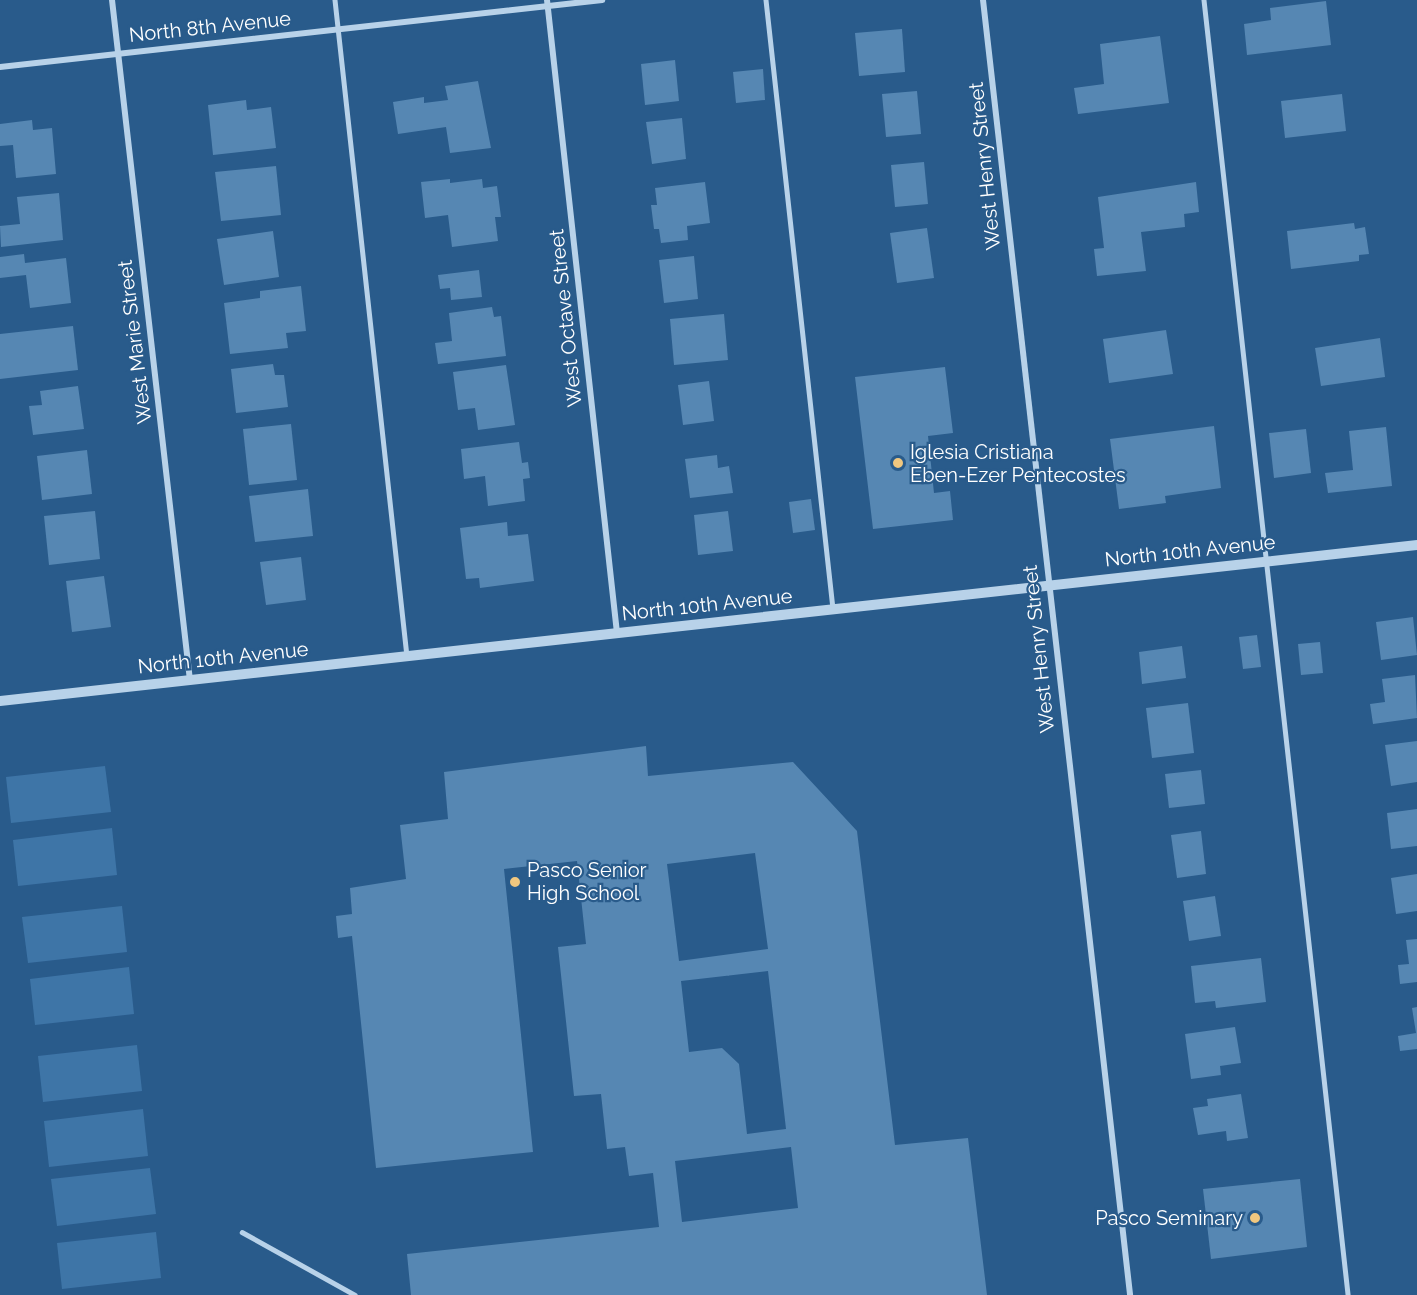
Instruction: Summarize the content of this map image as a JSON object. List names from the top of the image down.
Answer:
{
  "streets": {
    "street": [
      "North 8th Avenue",
      "West Henry Street",
      "West Octave Street",
      "West Marie Street",
      "North 10th Avenue"
    ]
  },
  "crossings": [
    ["North 8th Avenue", "West Octave Street"],
    ["North 8th Avenue", "West Marie Street"],
    ["West Henry Street", "North 10th Avenue"],
    ["West Octave Street", "North 10th Avenue"],
    ["West Marie Street", "North 10th Avenue"]
  ],
  "places": ["Iglesia Cristiana Eben-Ezer Pentecostes", "Pasco Senior High School", "Pasco Seminary"]
}
